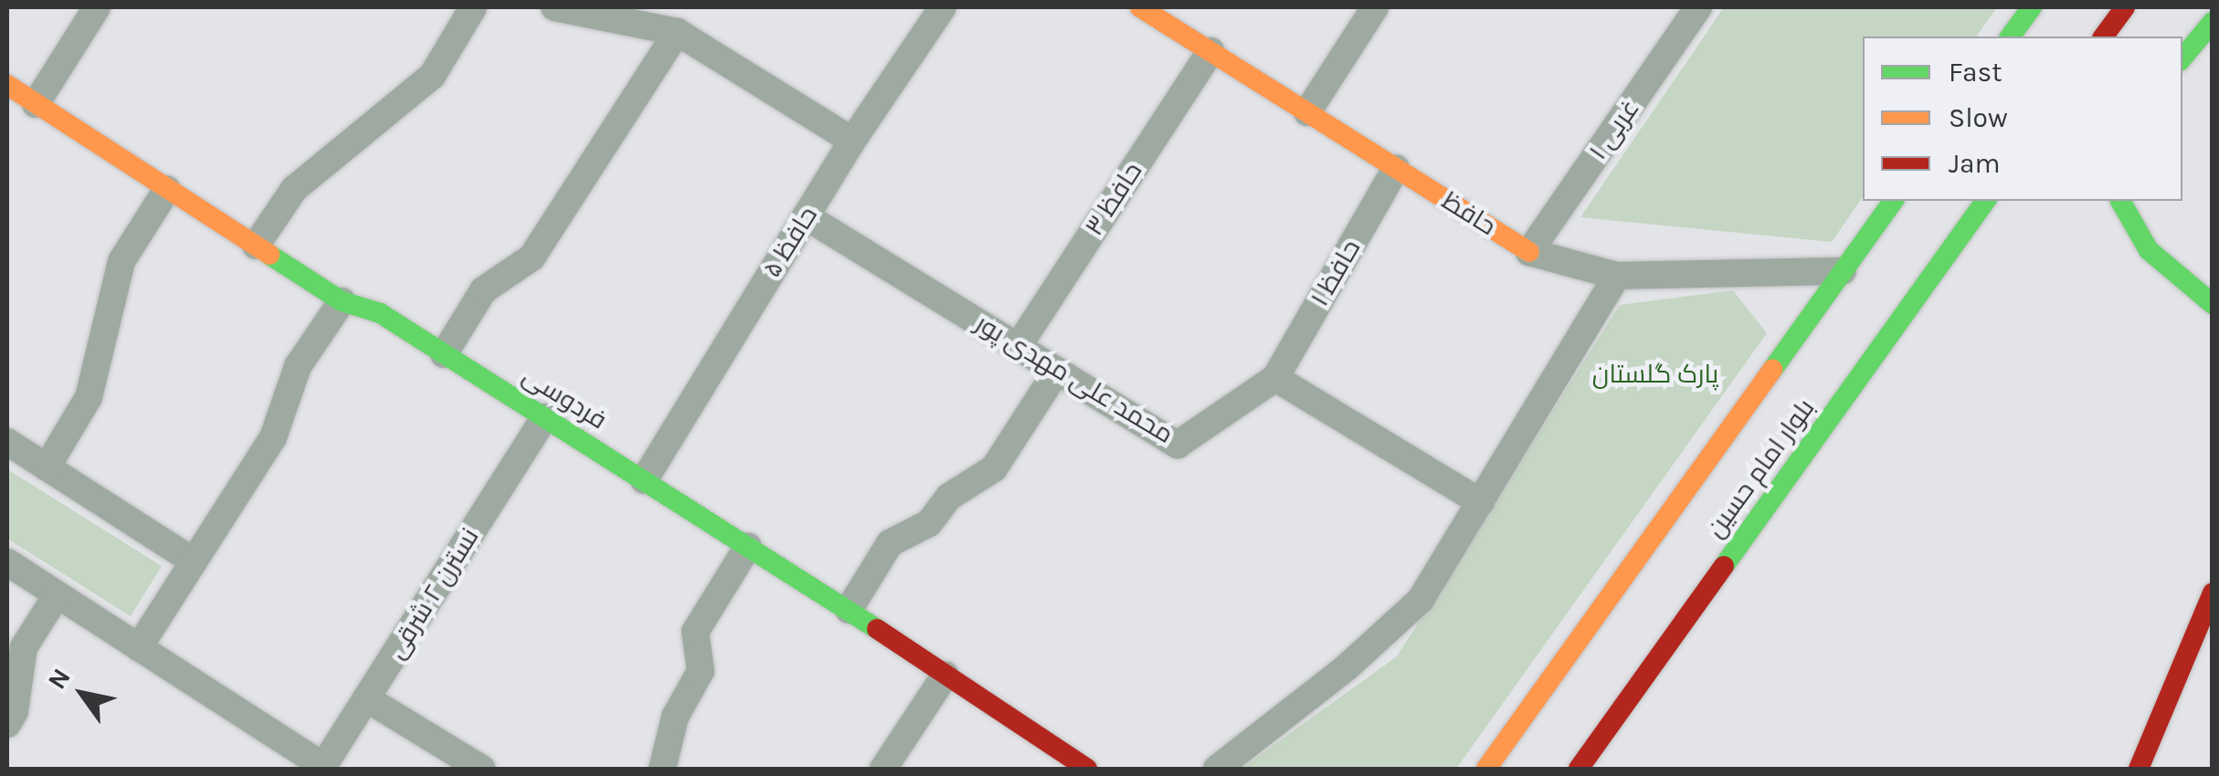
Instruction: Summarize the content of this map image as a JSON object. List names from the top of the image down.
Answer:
{
  "streets": {
    "street": [
      "۱ غربی",
      "حافظ ۳",
      "حافظ",
      "حافظ ۵",
      "حافظ ۱",
      "محمد علی مهدی پور",
      "فردوسی",
      "بلوار امام حسین",
      "نسترن ۲ شرقی"
    ]
  },
  "crossings": [
    ["۱ غربی", "حافظ"],
    ["حافظ ۳", "حافظ"],
    ["حافظ ۳", "محمد علی مهدی پور"],
    ["حافظ", "حافظ ۱"],
    ["حافظ", "بلوار امام حسین"],
    ["حافظ ۵", "محمد علی مهدی پور"],
    ["حافظ ۵", "فردوسی"],
    ["حافظ ۱", "محمد علی مهدی پور"],
    ["فردوسی", "نسترن ۲ شرقی"]
  ],
  "parks": ["پارک گلستان"],
  "legend": ["Fast", "Slow", "Jam"],
  "north": "top left"
}
